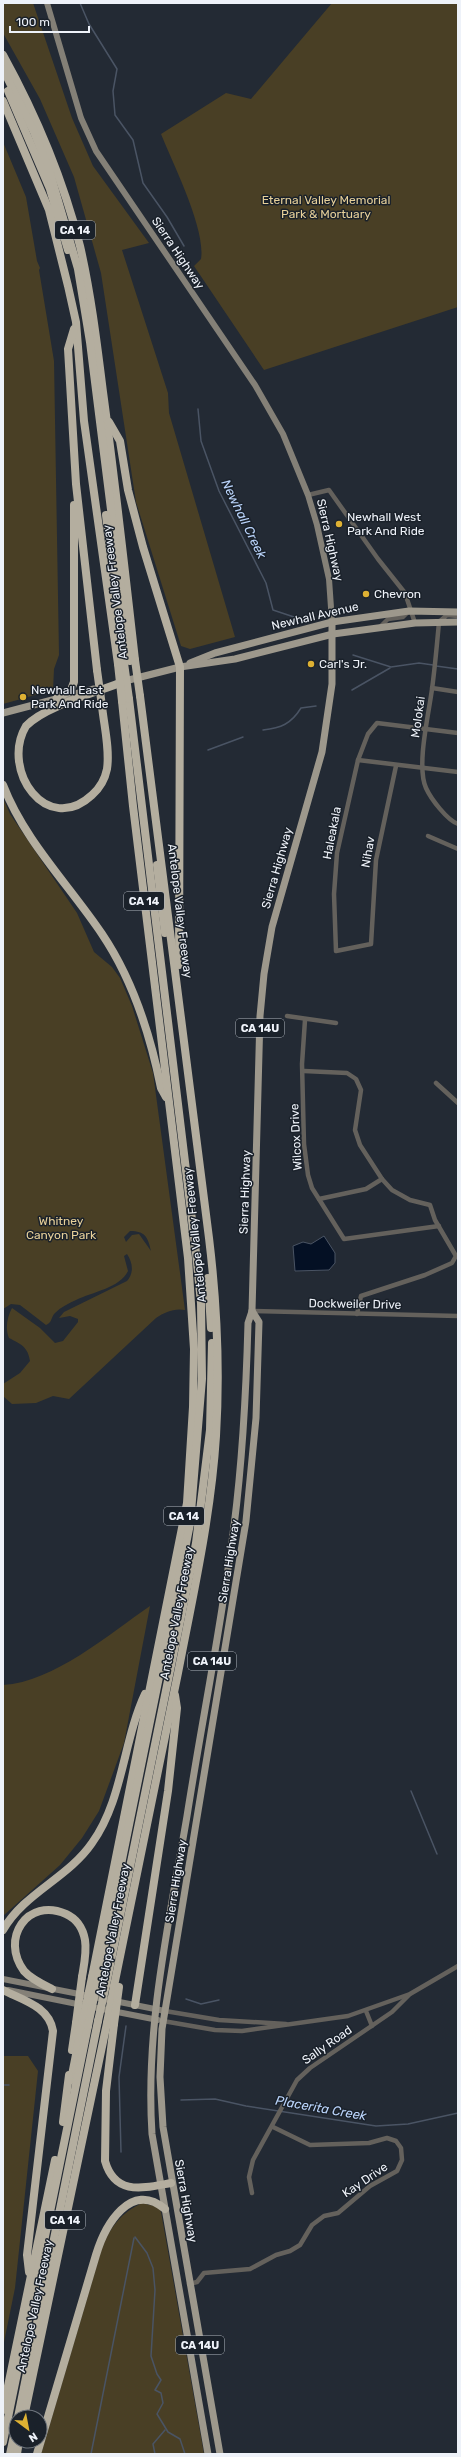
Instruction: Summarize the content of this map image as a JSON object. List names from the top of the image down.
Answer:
{
  "streets": {
    "highway": ["CA 14", "Antelope Valley Freeway"],
    "main road": ["Sierra Highway", "Newhall Avenue", "CA 14U"],
    "street": [
      "Molokai",
      "Haleakala",
      "Nihav",
      "Wilcox Drive",
      "Dockweiler Drive",
      "Sally Road",
      "Kay Drive"
    ]
  },
  "crossings": [
    ["Sierra Highway", "Newhall Avenue"],
    ["Sierra Highway", "Dockweiler Drive"],
    ["Sierra Highway", "Kay Drive"],
    ["Newhall Avenue", "Molokai"],
    ["Molokai", "Haleakala"],
    ["Haleakala", "Nihav"],
    ["Sally Road", "Kay Drive"]
  ],
  "water": ["Newhall Creek", "Placerita Creek"],
  "parks": ["Eternal Valley Memorial Park & Mortuary", "Whitney Canyon Park"],
  "places": [
    "Newhall West Park And Ride",
    "Chevron",
    "Carl's Jr.",
    "Newhall East Park And Ride"
  ],
  "scale_bar": "100 m",
  "north": "bottom right"
}
